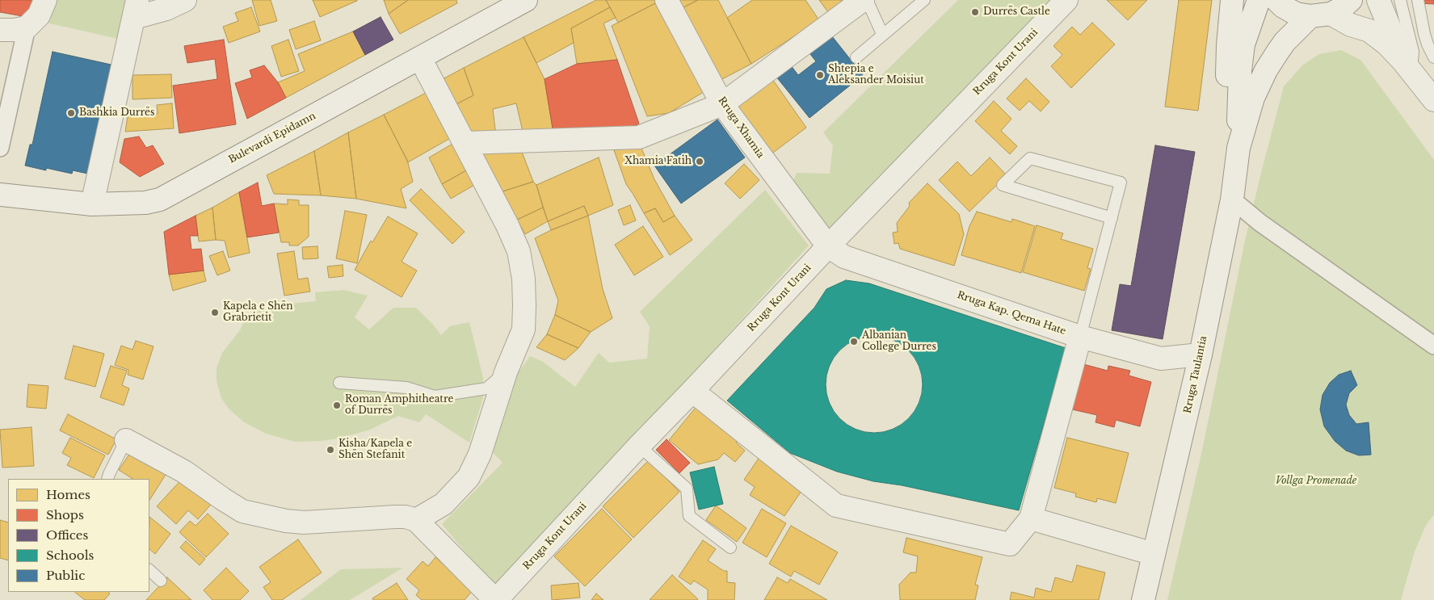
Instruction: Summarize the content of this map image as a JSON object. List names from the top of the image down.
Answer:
{
  "streets": {
    "street": [
      "Rruga Kont Urani",
      "Rruga Xhamia",
      "Bulevardi Epidamn",
      "Rruga Kap. Qema Hate",
      "Rruga Taulantia"
    ]
  },
  "crossings": [
    ["Rruga Kont Urani", "Rruga Xhamia"],
    ["Rruga Kont Urani", "Rruga Kap. Qema Hate"],
    ["Rruga Xhamia", "Rruga Kap. Qema Hate"],
    ["Rruga Kap. Qema Hate", "Rruga Taulantia"]
  ],
  "parks": ["Vollga Promenade"],
  "places": [
    "Durrës Castle",
    "Shtepia e Aleksander Moisiut",
    "Bashkia Durrës",
    "Xhamia Fatih",
    "Kapela e Shën Grabrietit",
    "Albanian College Durres",
    "Roman Amphitheatre of Durrës",
    "Kisha/Kapela e Shën Stefanit"
  ],
  "legend": [
    "Homes",
    "Shops",
    "Offices",
    "Schools",
    "Public"
  ]
}
